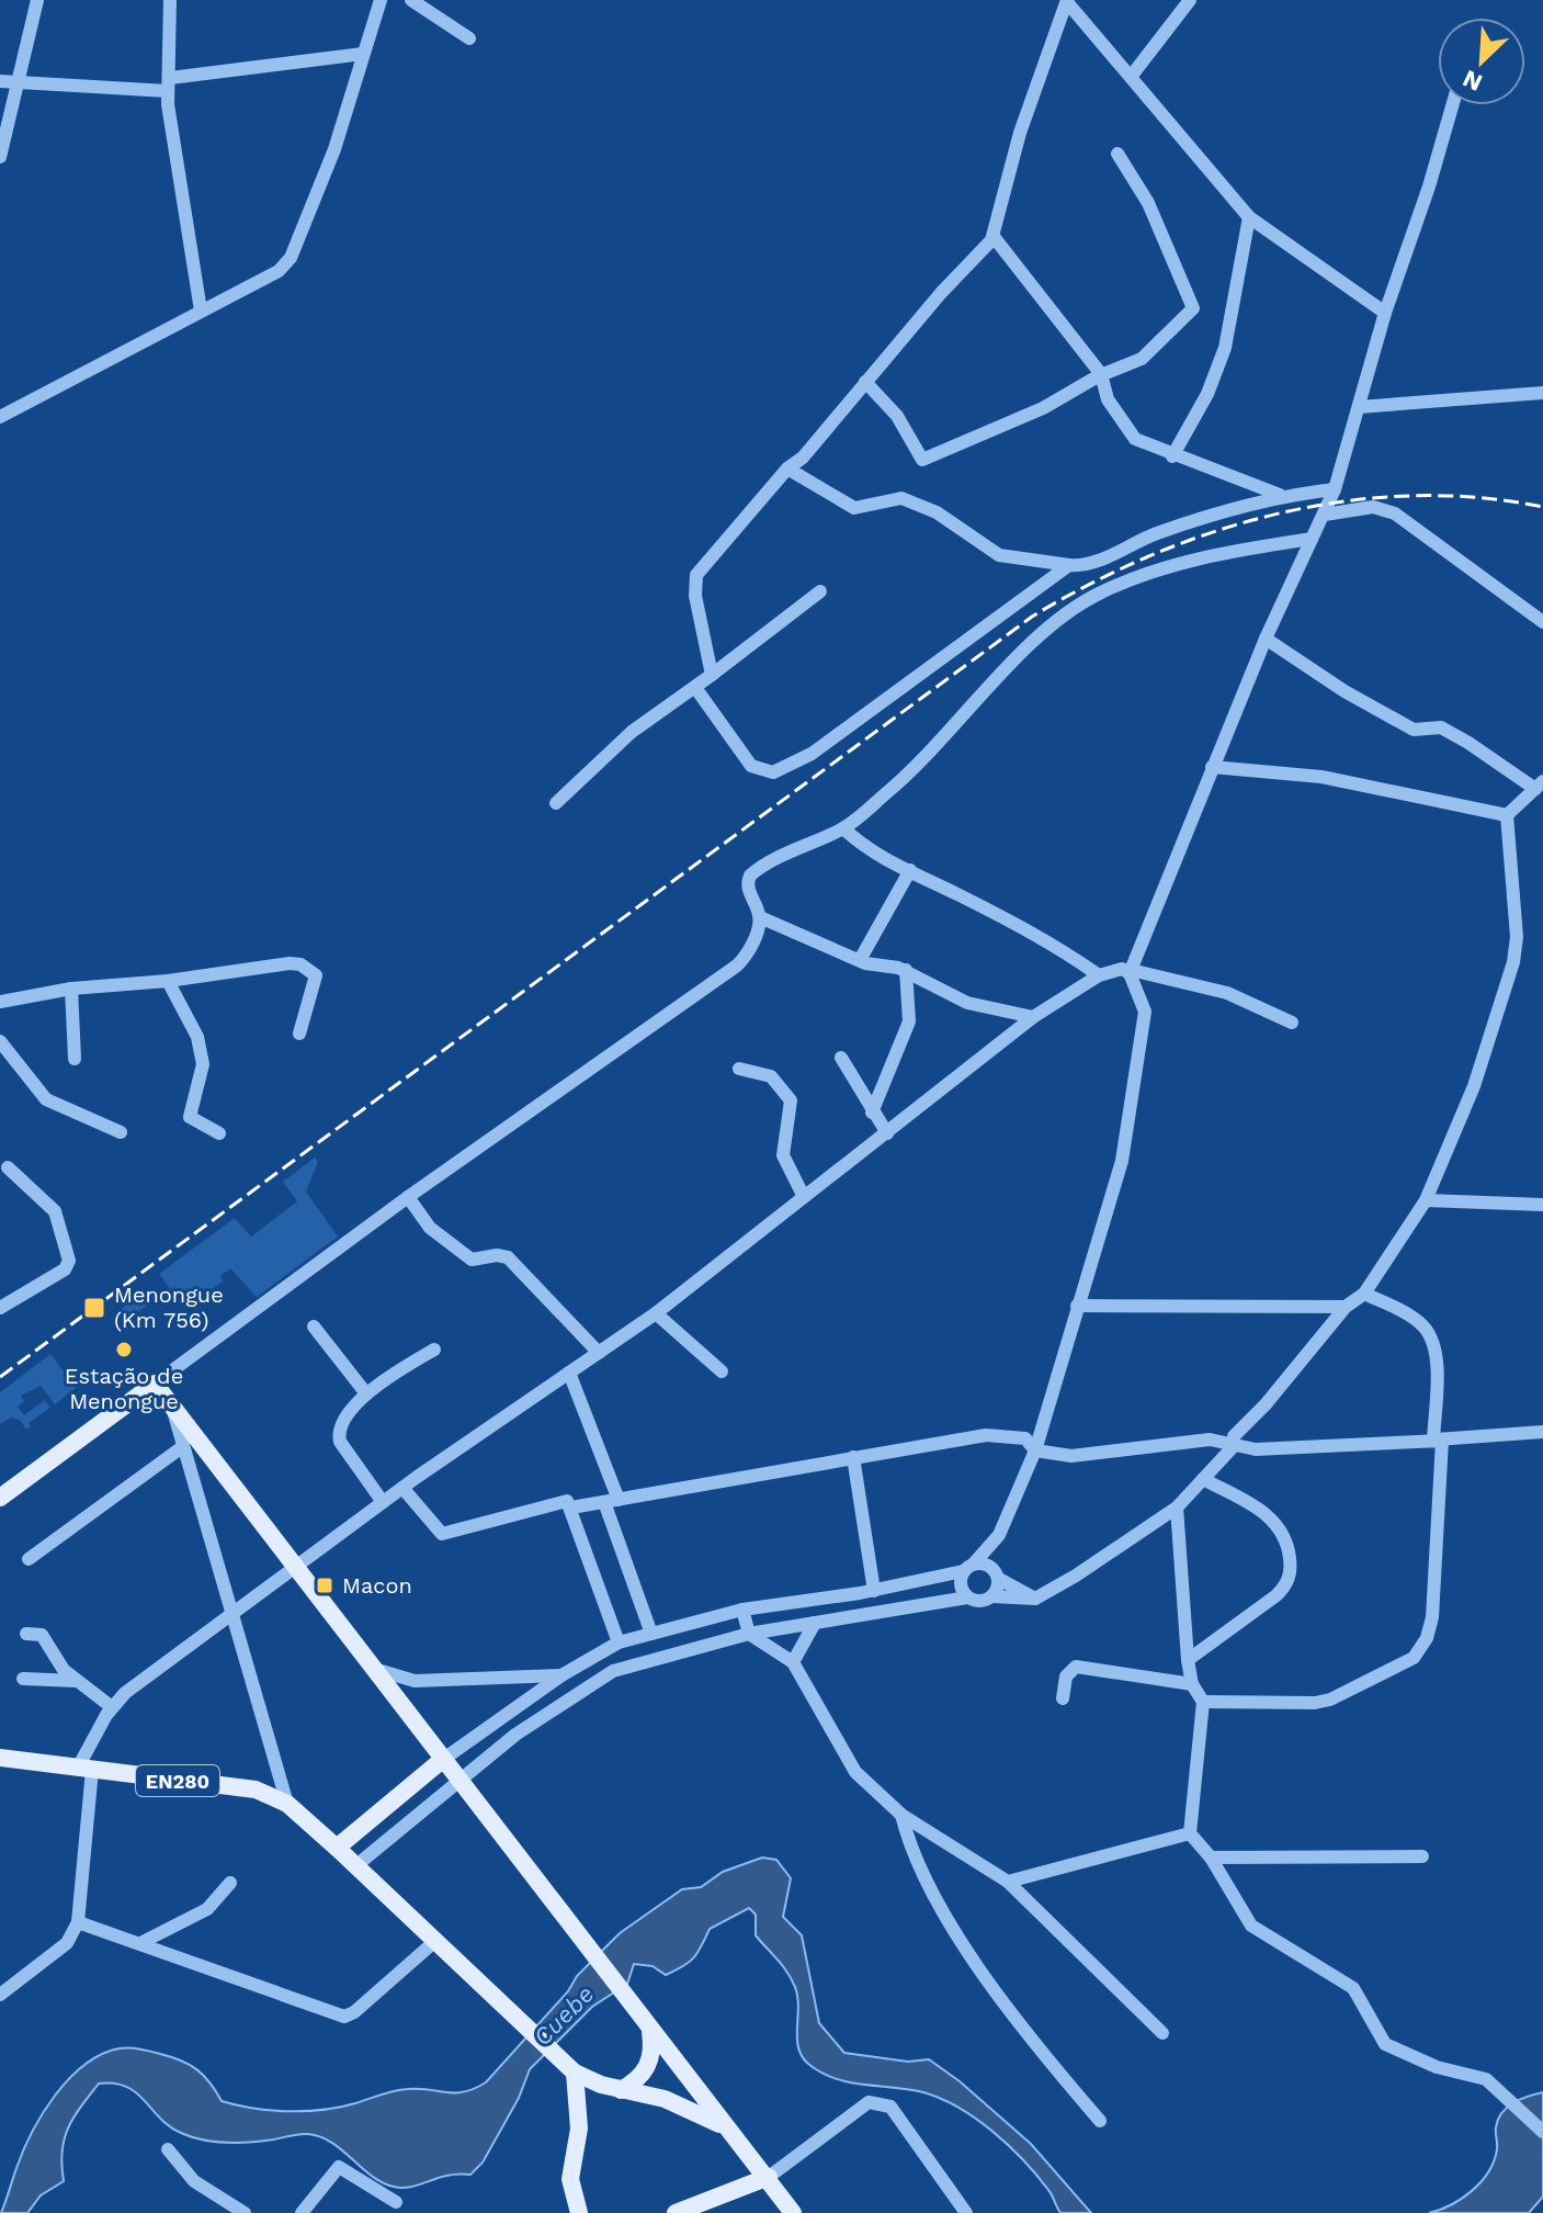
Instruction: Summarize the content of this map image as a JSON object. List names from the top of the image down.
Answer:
{
  "streets": {
    "main road": ["EN280"]
  },
  "water": ["Cuebe"],
  "places": {
    "transit": ["Menongue (Km 756)", "Macon"],
    "other": ["Estação de Menongue"]
  },
  "north": "bottom left"
}
